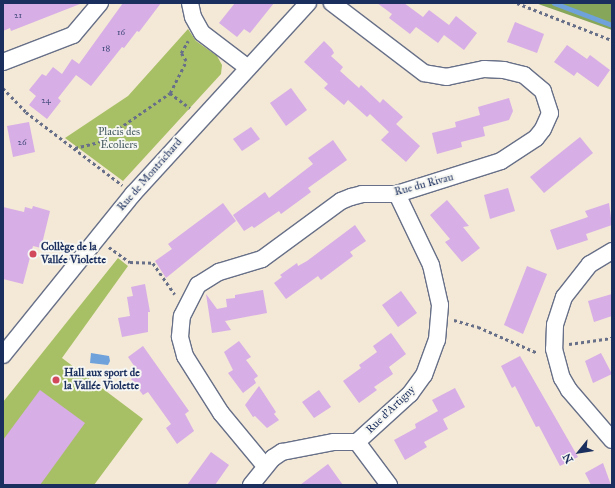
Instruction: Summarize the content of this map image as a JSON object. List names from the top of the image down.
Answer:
{
  "streets": {
    "street": ["Rue de Montrichard", "Rue du Rivau", "Rue d'Artigny"]
  },
  "crossings": [
    ["Rue du Rivau", "Rue d'Artigny"]
  ],
  "parks": ["Placis des Écoliers"],
  "places": ["Collège de la Vallée Violette", "Hall aux sport de la Vallée Violette"],
  "house_numbers": [
    "21",
    "16",
    "18",
    "24",
    "26"
  ],
  "north": "bottom left"
}
